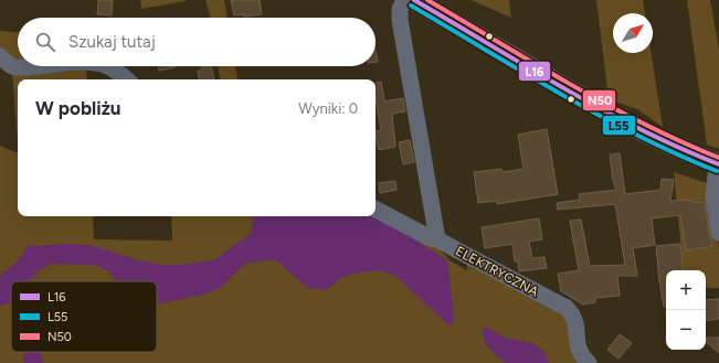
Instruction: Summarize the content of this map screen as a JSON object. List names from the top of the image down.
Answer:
{
  "streets": {
    "street": ["ELEKTRYCZNA"]
  },
  "lines": ["transit line L16", "transit line N50", "transit line L55"],
  "legend": ["L16", "L55", "N50"],
  "north": "top right",
  "page": {
    "search": "Szukaj tutaj",
    "heading": ["W pobliżu", "Wyniki: 0"],
    "map_buttons": ["+", "−"]
  }
}
